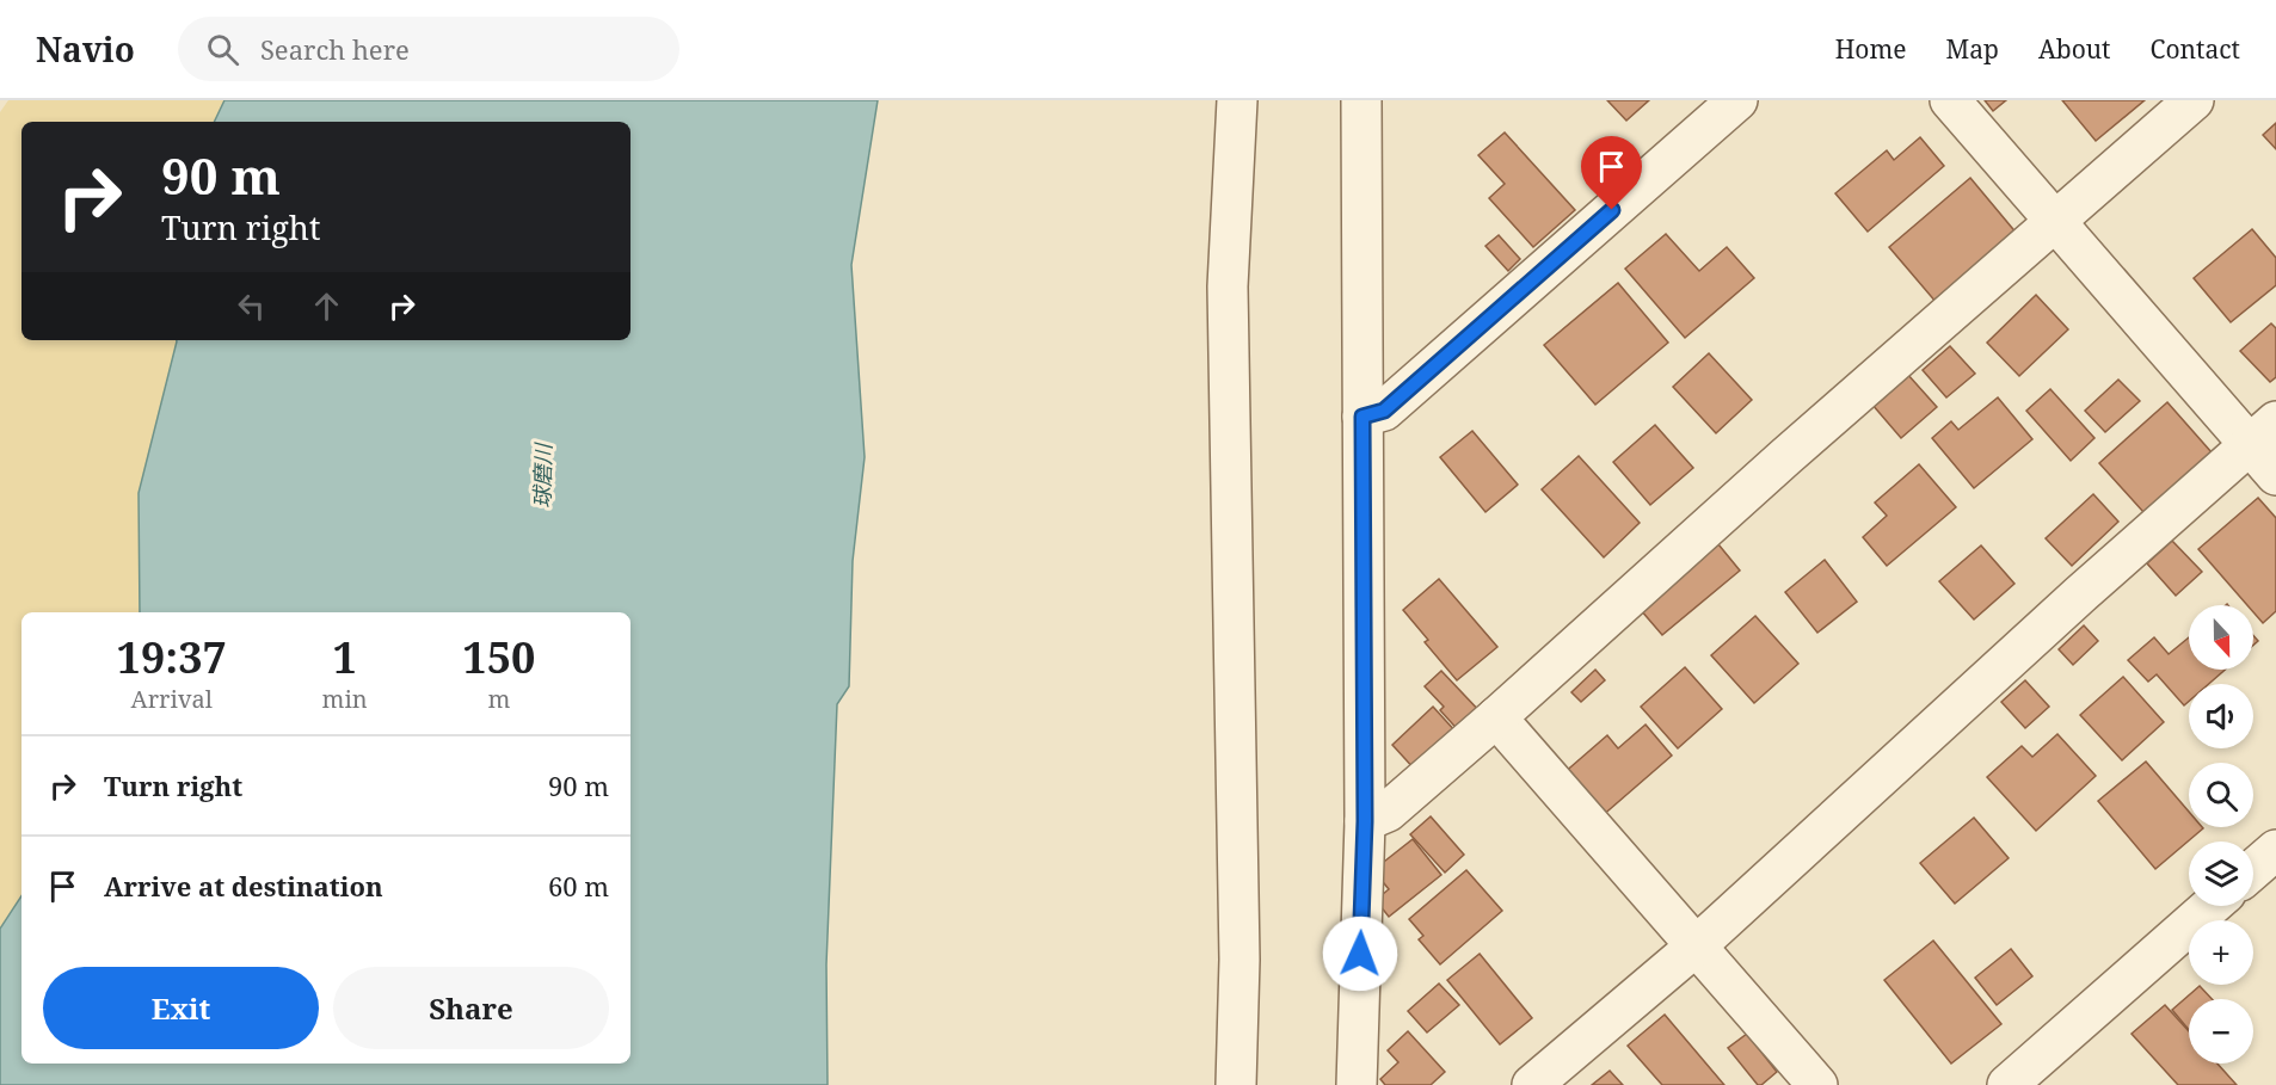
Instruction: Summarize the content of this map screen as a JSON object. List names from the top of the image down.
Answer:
{
  "water": ["球磨川"],
  "north": "bottom",
  "page": {
    "header": "Navio",
    "search": "Search here",
    "nav": [
      "Home",
      "Map",
      "About",
      "Contact"
    ],
    "turn": ["90 m", "Turn right"],
    "map_buttons": ["+", "−"],
    "eta": [
      "19:37",
      "Arrival",
      "1",
      "min",
      "150",
      "m"
    ],
    "list": [
      {
        "name": "Turn right",
        "value": "90 m"
      },
      {
        "name": "Arrive at destination",
        "value": "60 m"
      }
    ],
    "buttons": ["Exit", "Share"]
  }
}
